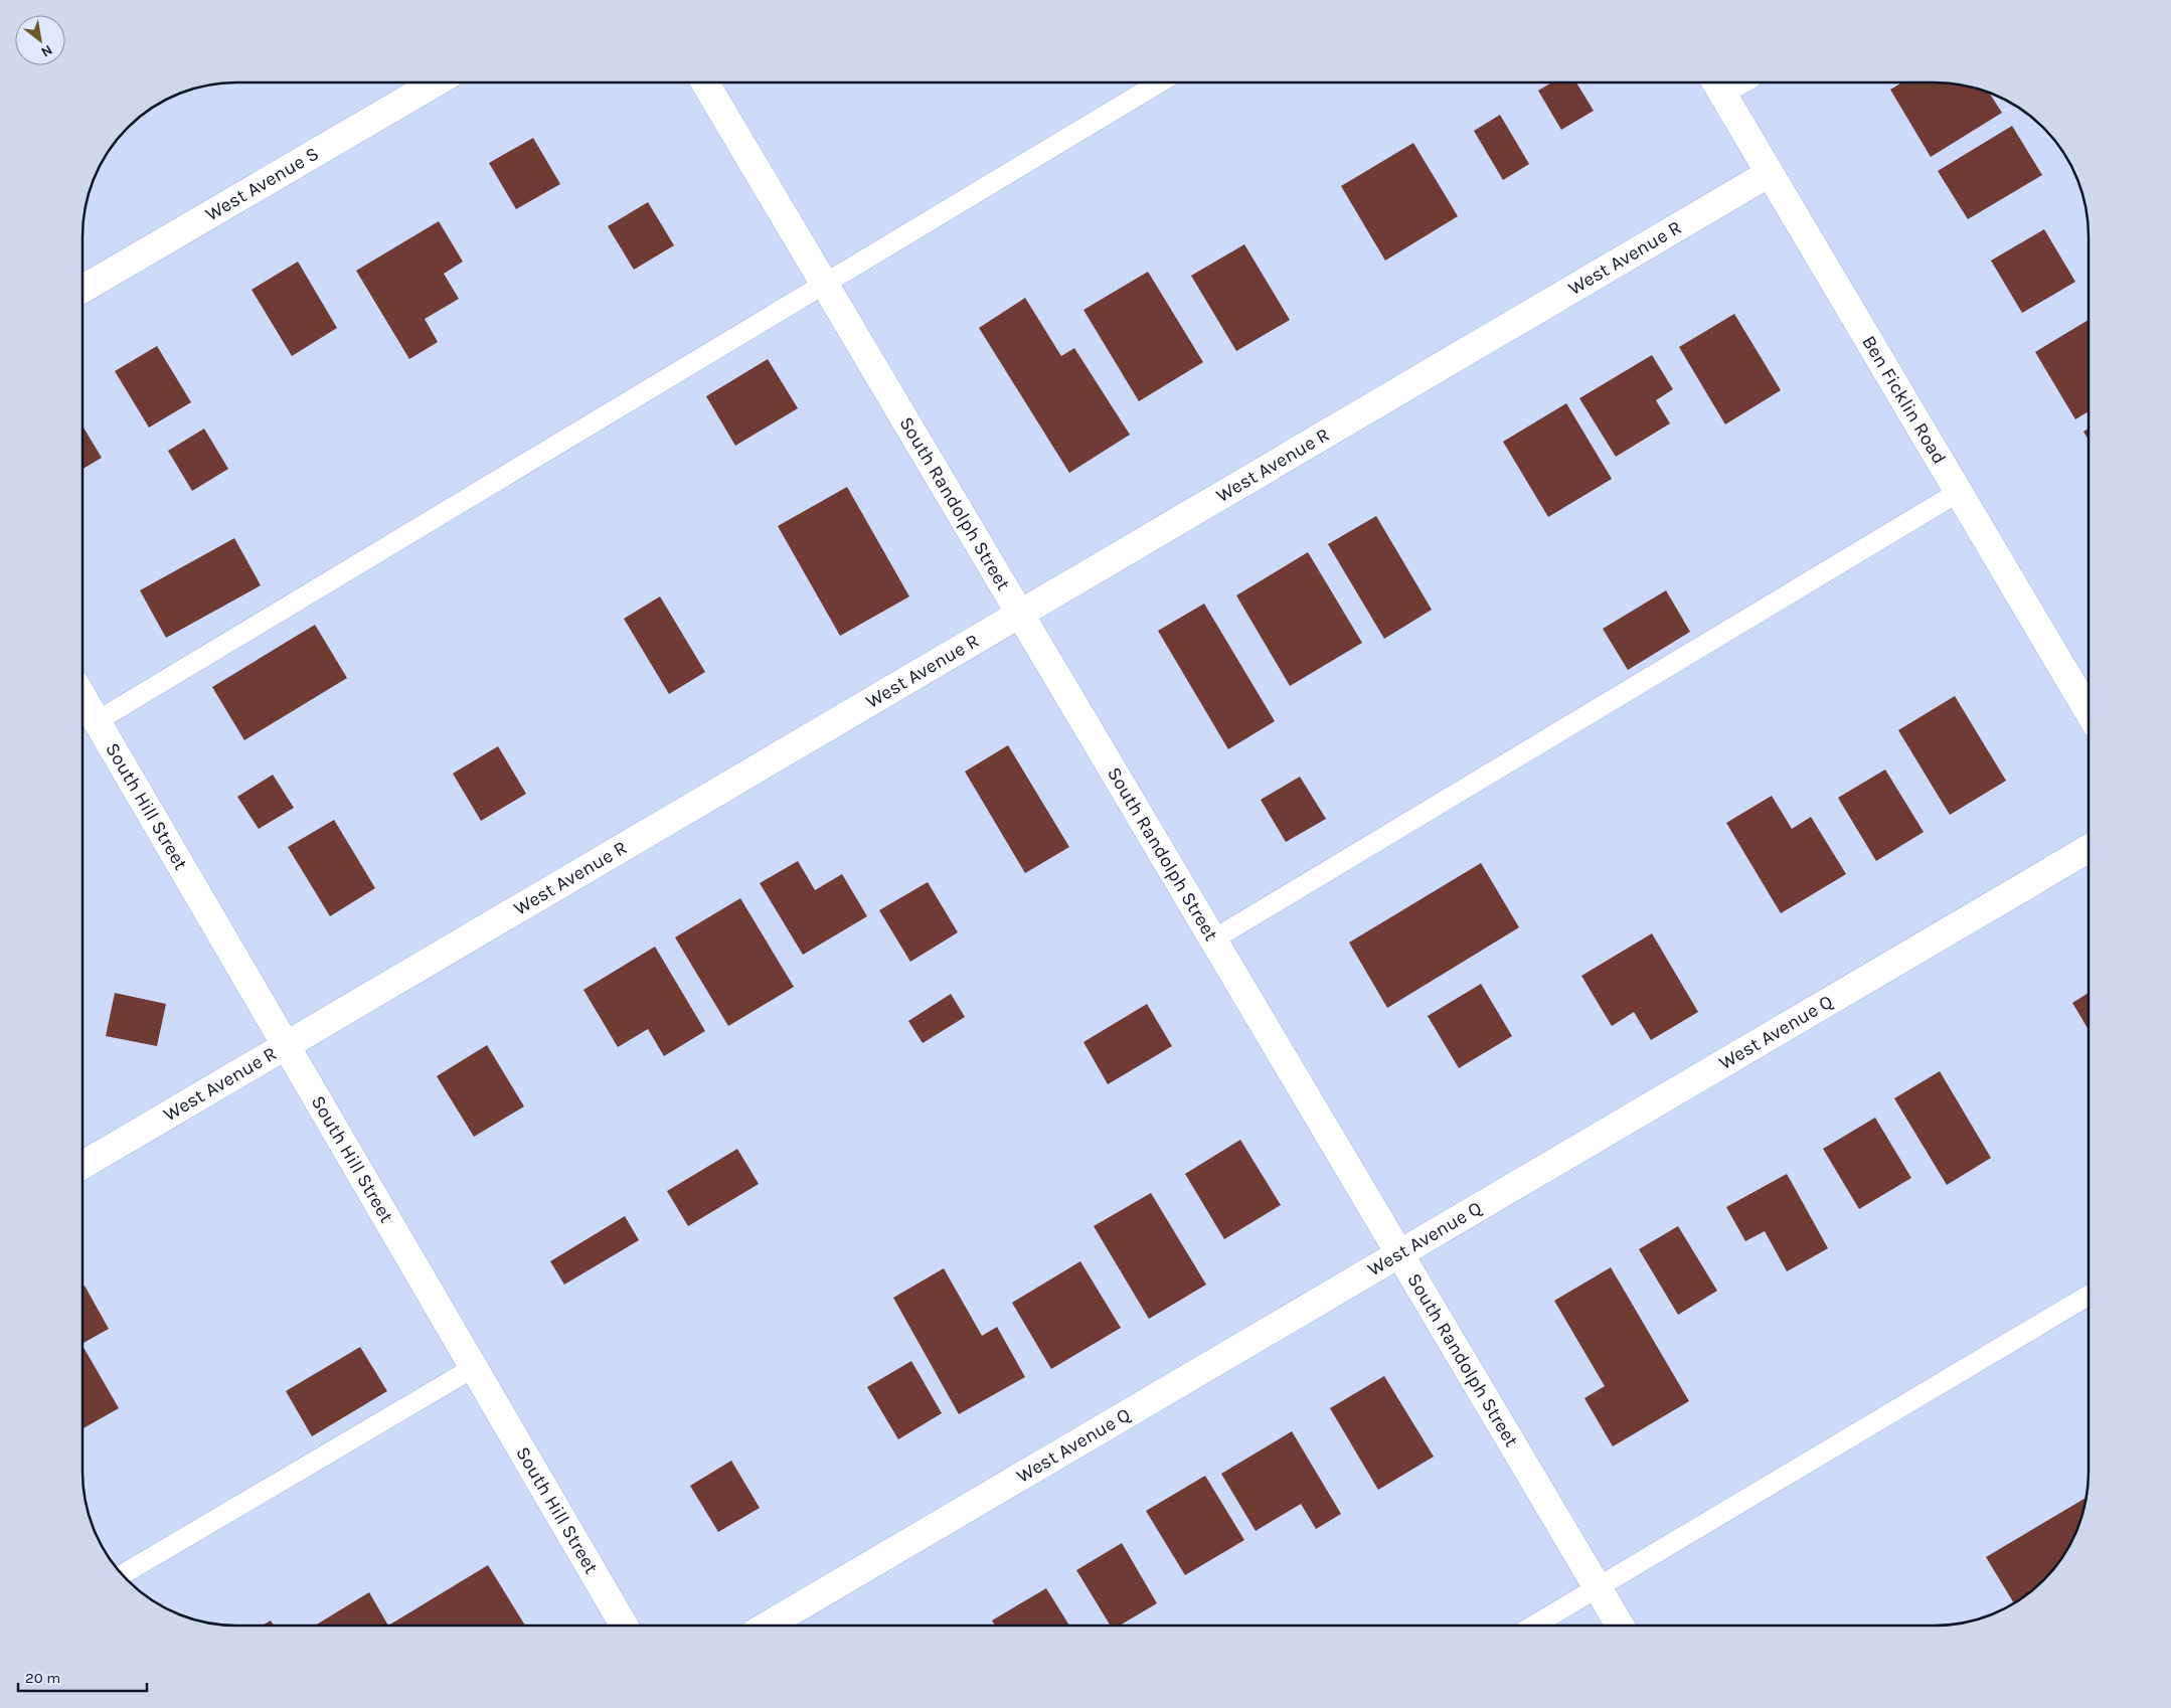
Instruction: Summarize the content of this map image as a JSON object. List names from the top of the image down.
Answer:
{
  "streets": {
    "street": [
      "West Avenue S",
      "West Avenue R",
      "Ben Ficklin Road",
      "South Randolph Street",
      "South Hill Street",
      "West Avenue Q"
    ]
  },
  "crossings": [
    ["West Avenue R", "Ben Ficklin Road"],
    ["West Avenue R", "South Randolph Street"],
    ["West Avenue R", "South Hill Street"],
    ["South Randolph Street", "West Avenue Q"]
  ],
  "scale_bar": "20 m",
  "north": "bottom right"
}
